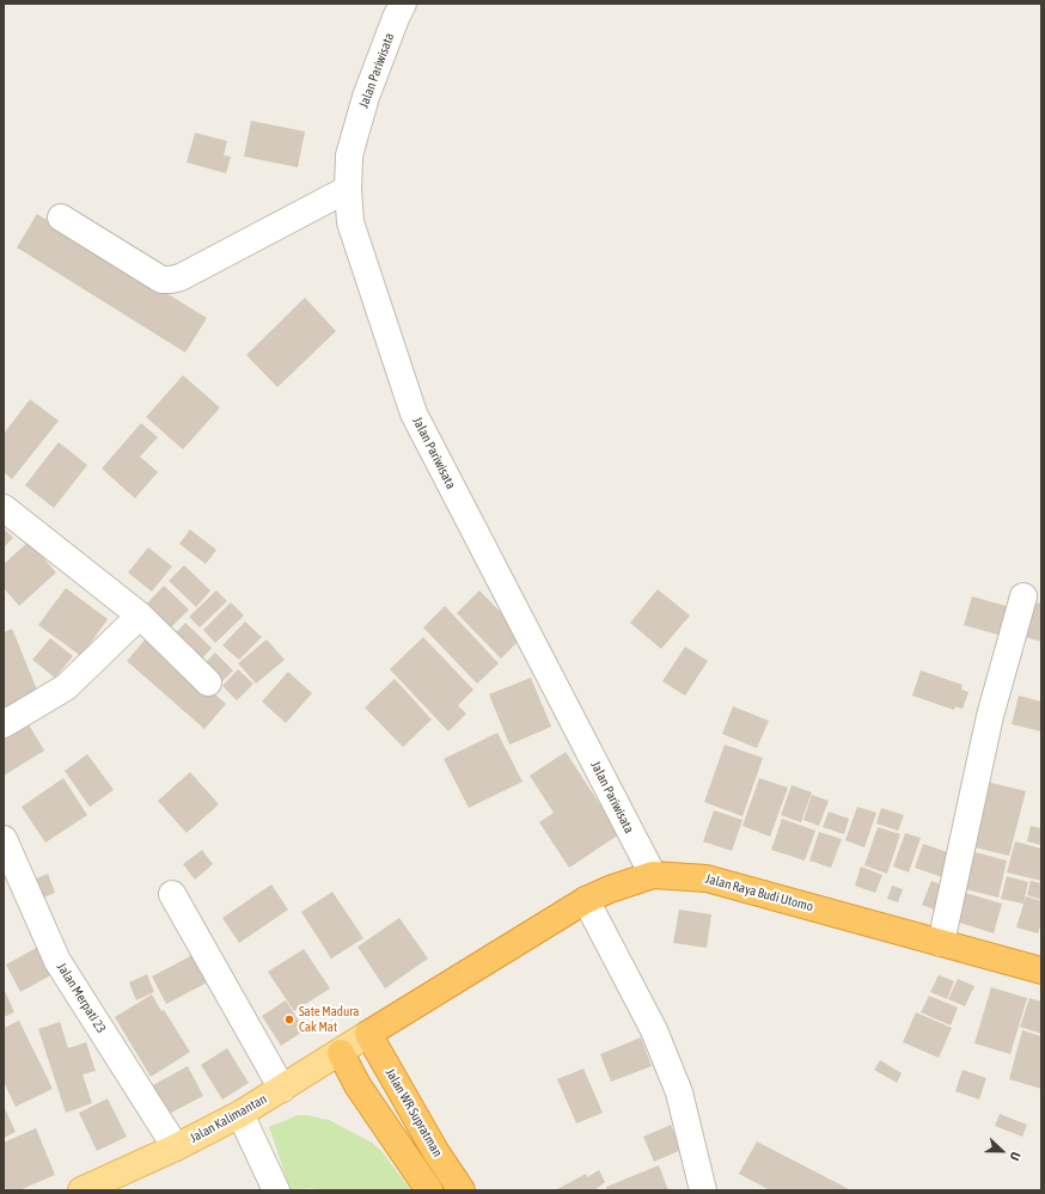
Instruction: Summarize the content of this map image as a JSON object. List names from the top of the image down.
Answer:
{
  "streets": {
    "highway": ["Jalan Raya Budi Utomo", "Jalan WR Supratman"],
    "main road": ["Jalan Kalimantan"],
    "street": ["Jalan Pariwisata", "Jalan Merpati 23"]
  },
  "crossings": [
    ["Jalan Pariwisata", "Jalan Raya Budi Utomo"],
    ["Jalan Raya Budi Utomo", "Jalan WR Supratman"],
    ["Jalan Raya Budi Utomo", "Jalan Kalimantan"],
    ["Jalan Merpati 23", "Jalan Kalimantan"],
    ["Jalan WR Supratman", "Jalan Kalimantan"]
  ],
  "places": ["Sate Madura Cak Mat"],
  "north": "right"
}
